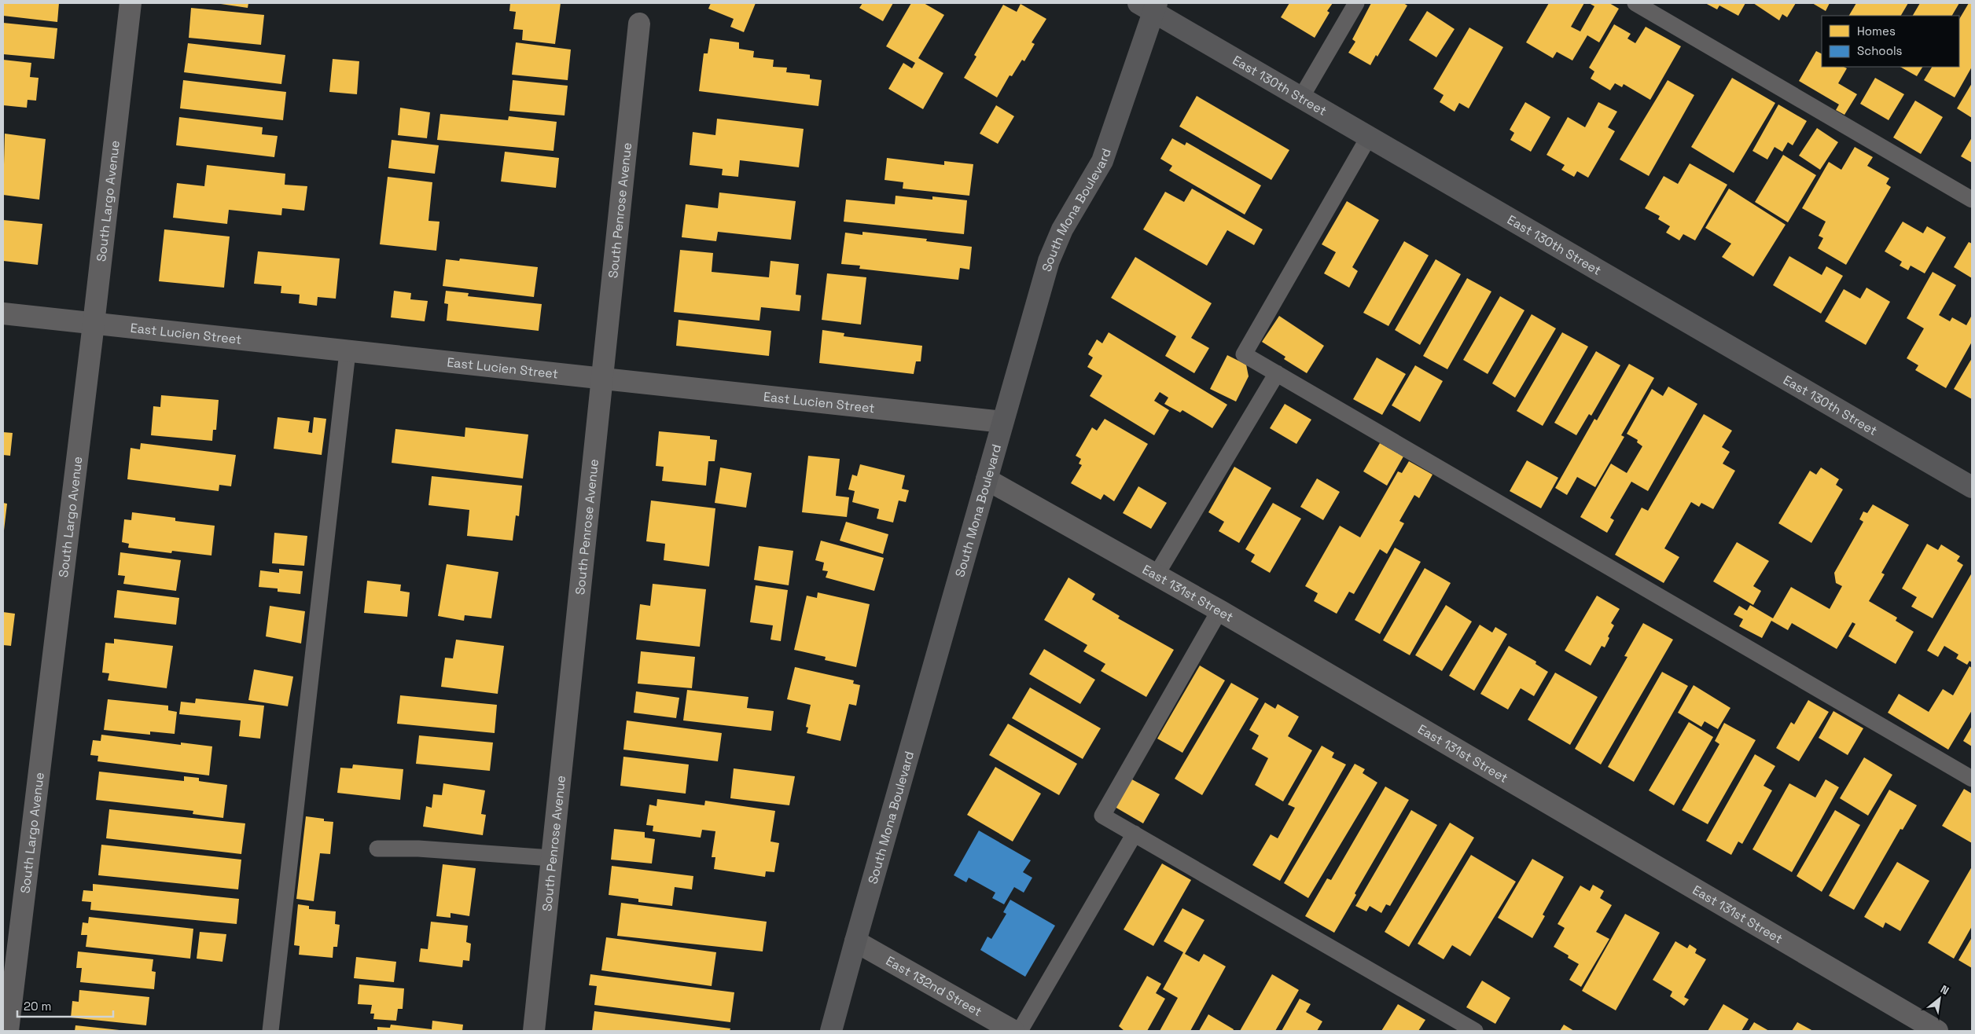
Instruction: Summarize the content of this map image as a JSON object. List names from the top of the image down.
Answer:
{
  "streets": {
    "street": [
      "East 130th Street",
      "South Largo Avenue",
      "South Mona Boulevard",
      "South Penrose Avenue",
      "East Lucien Street",
      "East 131st Street",
      "East 132nd Street"
    ]
  },
  "crossings": [
    ["East 130th Street", "South Mona Boulevard"],
    ["South Largo Avenue", "East Lucien Street"],
    ["South Mona Boulevard", "East Lucien Street"],
    ["South Mona Boulevard", "East 131st Street"],
    ["South Mona Boulevard", "East 132nd Street"],
    ["South Penrose Avenue", "East Lucien Street"]
  ],
  "legend": ["Homes", "Schools"],
  "scale_bar": "20 m",
  "north": "top right"
}
